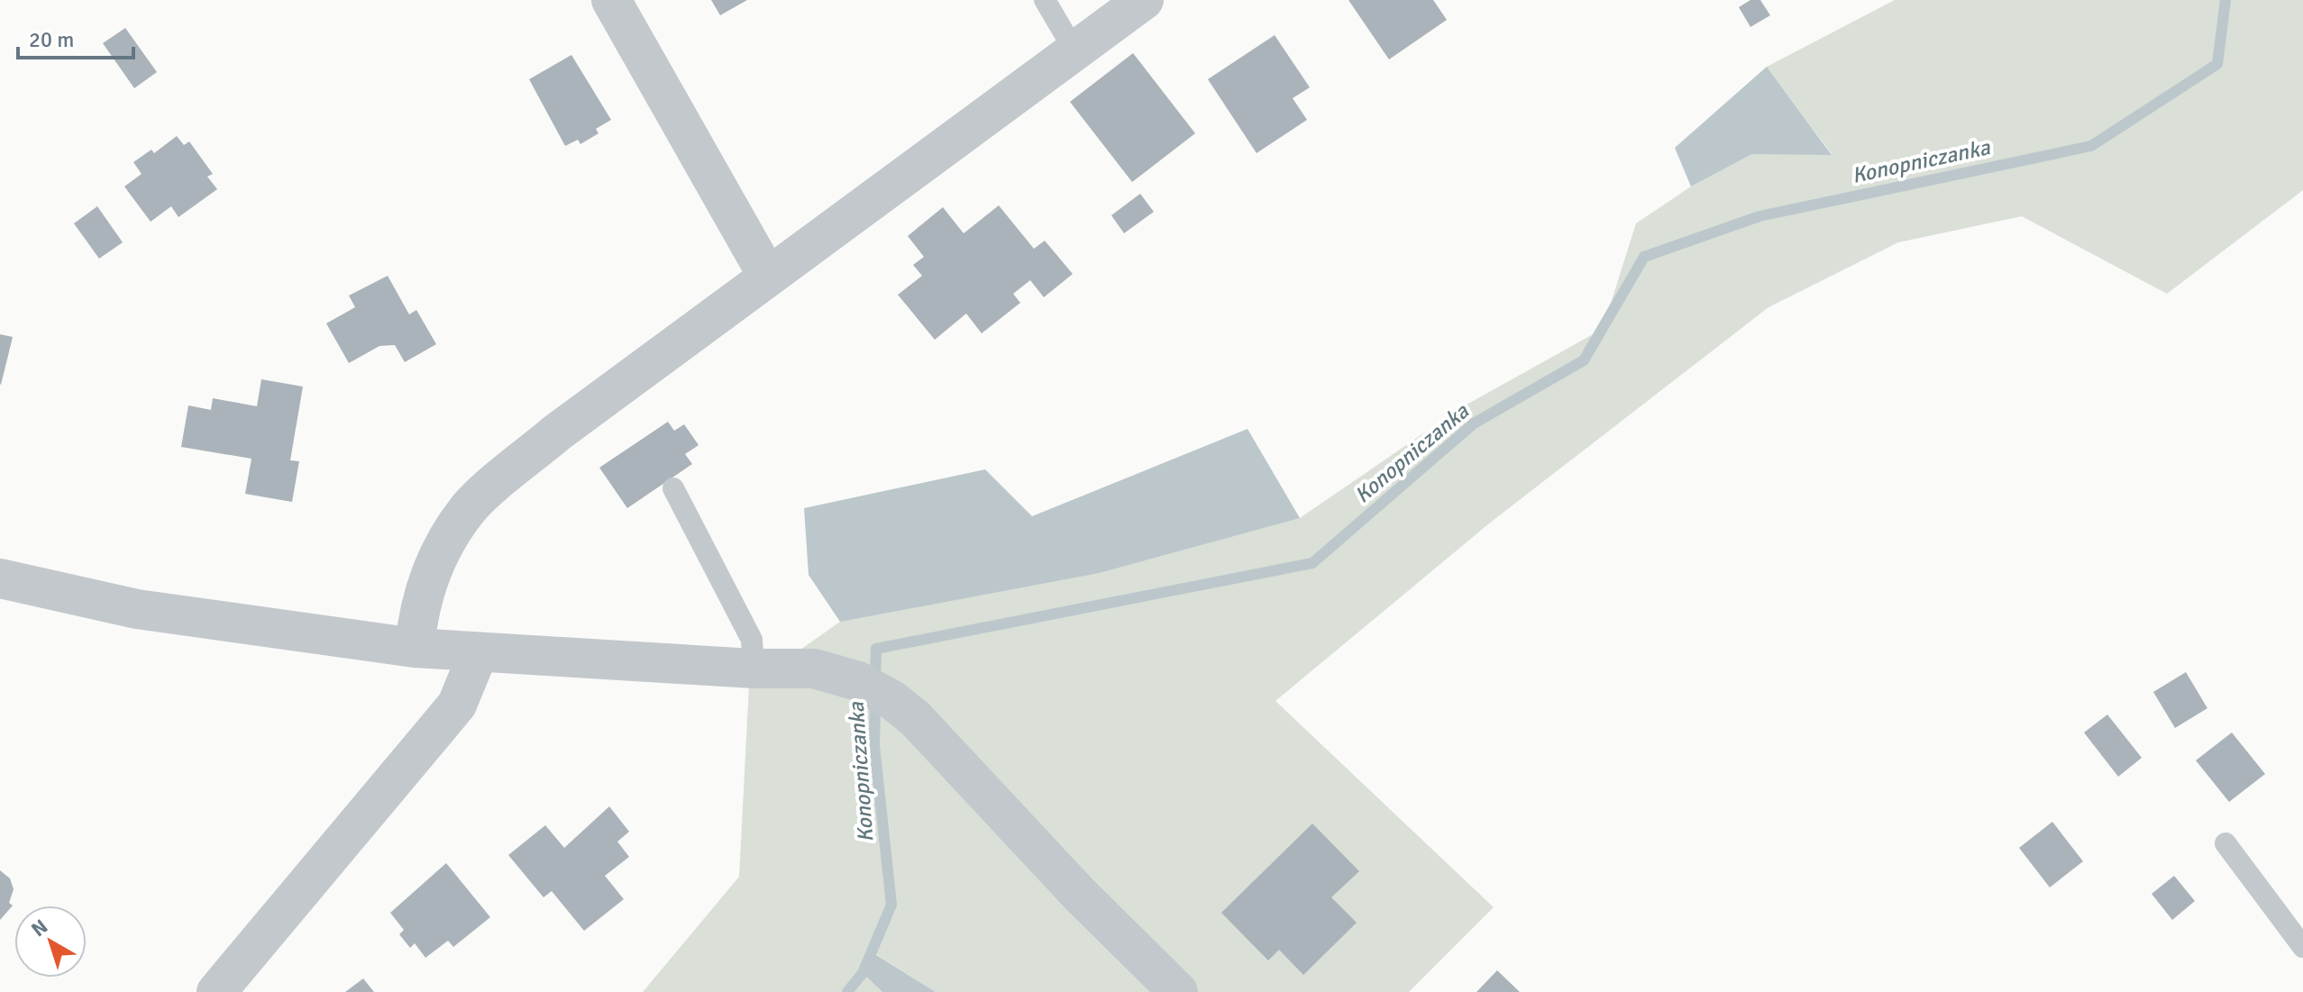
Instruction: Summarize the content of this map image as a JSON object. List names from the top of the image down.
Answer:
{
  "water": ["Konopniczanka"],
  "scale_bar": "20 m",
  "north": "top left"
}
